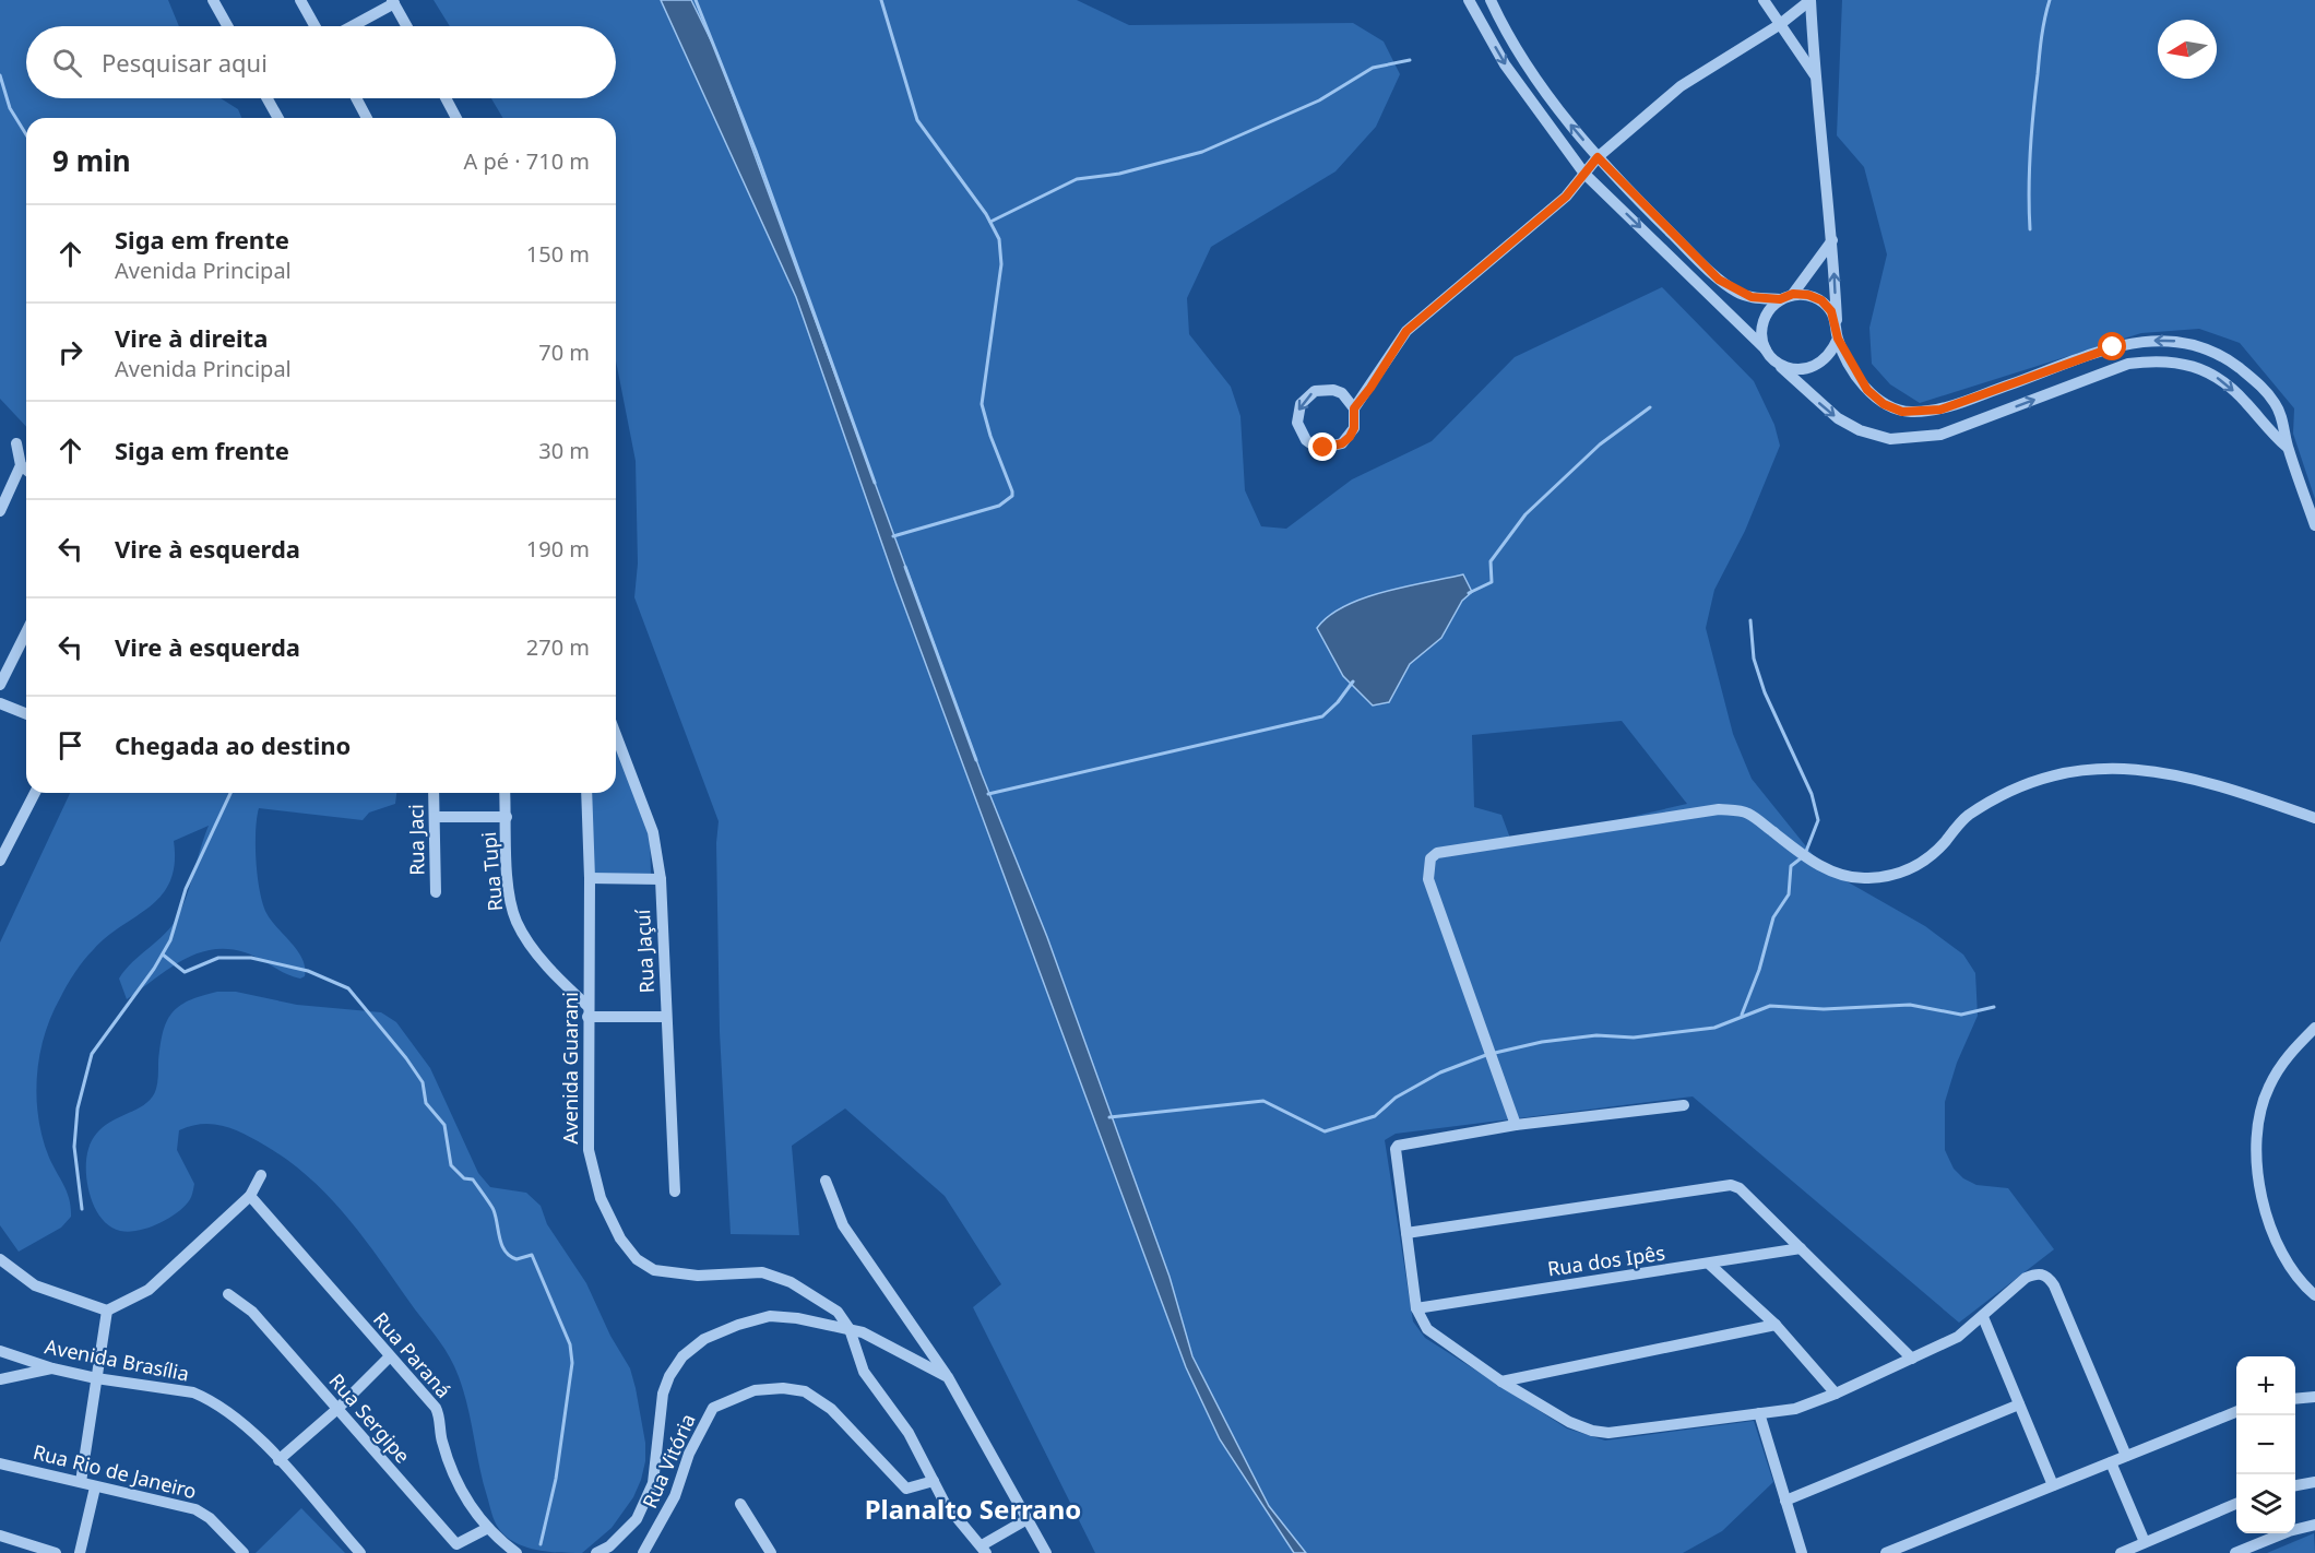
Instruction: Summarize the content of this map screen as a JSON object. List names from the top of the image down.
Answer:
{
  "streets": {
    "street": [
      "Rua Jaci",
      "Rua Tupi",
      "Rua Jaçuí",
      "Avenida Guarani",
      "Rua dos Ipês",
      "Rua Paraná",
      "Avenida Brasília",
      "Rua Sergipe",
      "Rua Vitória",
      "Rua Rio de Janeiro"
    ]
  },
  "crossings": [
    ["Rua Tupi", "Avenida Guarani"],
    ["Rua Paraná", "Rua Sergipe"]
  ],
  "districts": ["Planalto Serrano"],
  "north": "left",
  "page": {
    "search": "Pesquisar aqui",
    "heading": ["9 min", "A pé · 710 m"],
    "list": [
      ["Siga em frente", "Avenida Principal", "150 m"],
      ["Vire à direita", "Avenida Principal", "70 m"],
      ["Siga em frente", "30 m"],
      ["Vire à esquerda", "190 m"],
      ["Vire à esquerda", "270 m"],
      "Chegada ao destino"
    ],
    "map_buttons": ["+", "−"]
  }
}
